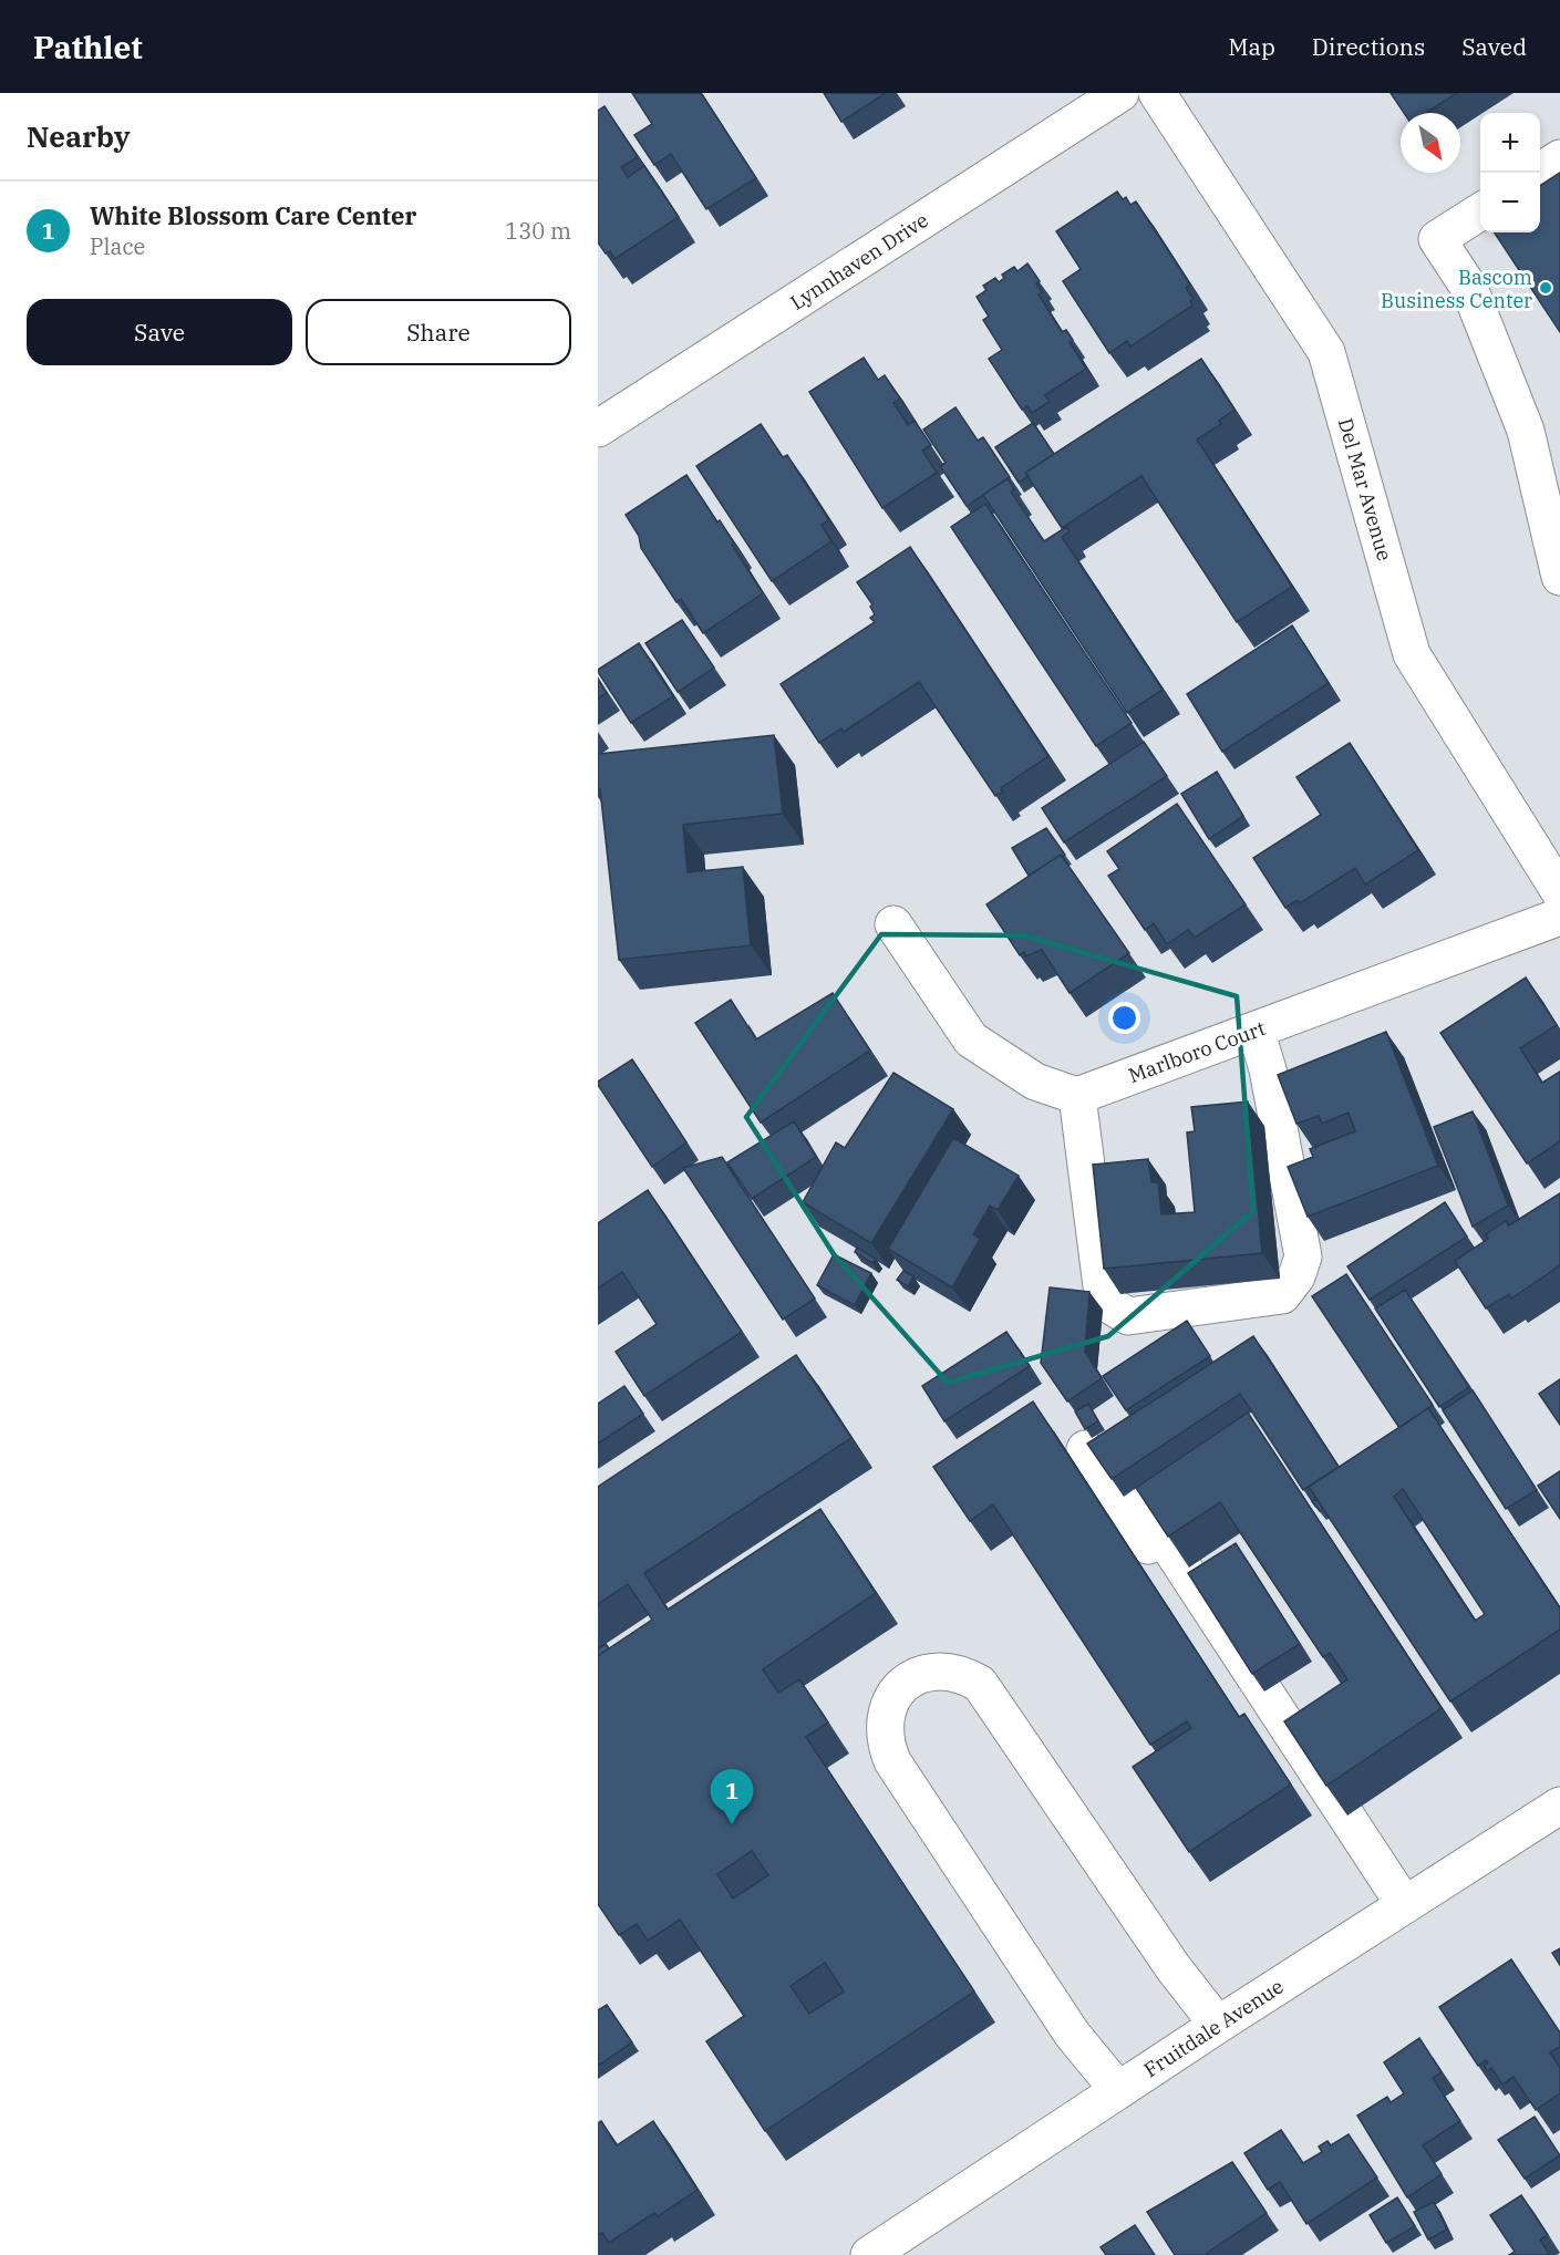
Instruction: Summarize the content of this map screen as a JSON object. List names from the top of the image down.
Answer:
{
  "streets": {
    "street": [
      "Lynnhaven Drive",
      "Del Mar Avenue",
      "Marlboro Court",
      "Fruitdale Avenue"
    ]
  },
  "places": ["Bascom Business Center"],
  "north": "bottom right",
  "page": {
    "header": "Pathlet",
    "nav": ["Map", "Directions", "Saved"],
    "heading": "Nearby",
    "map_buttons": ["+", "−"],
    "list": [
      {
        "mark": "1",
        "name": "White Blossom Care Center",
        "note": "Place",
        "value": "130 m"
      }
    ],
    "buttons": ["Save", "Share"],
    "pins": "1"
  }
}
